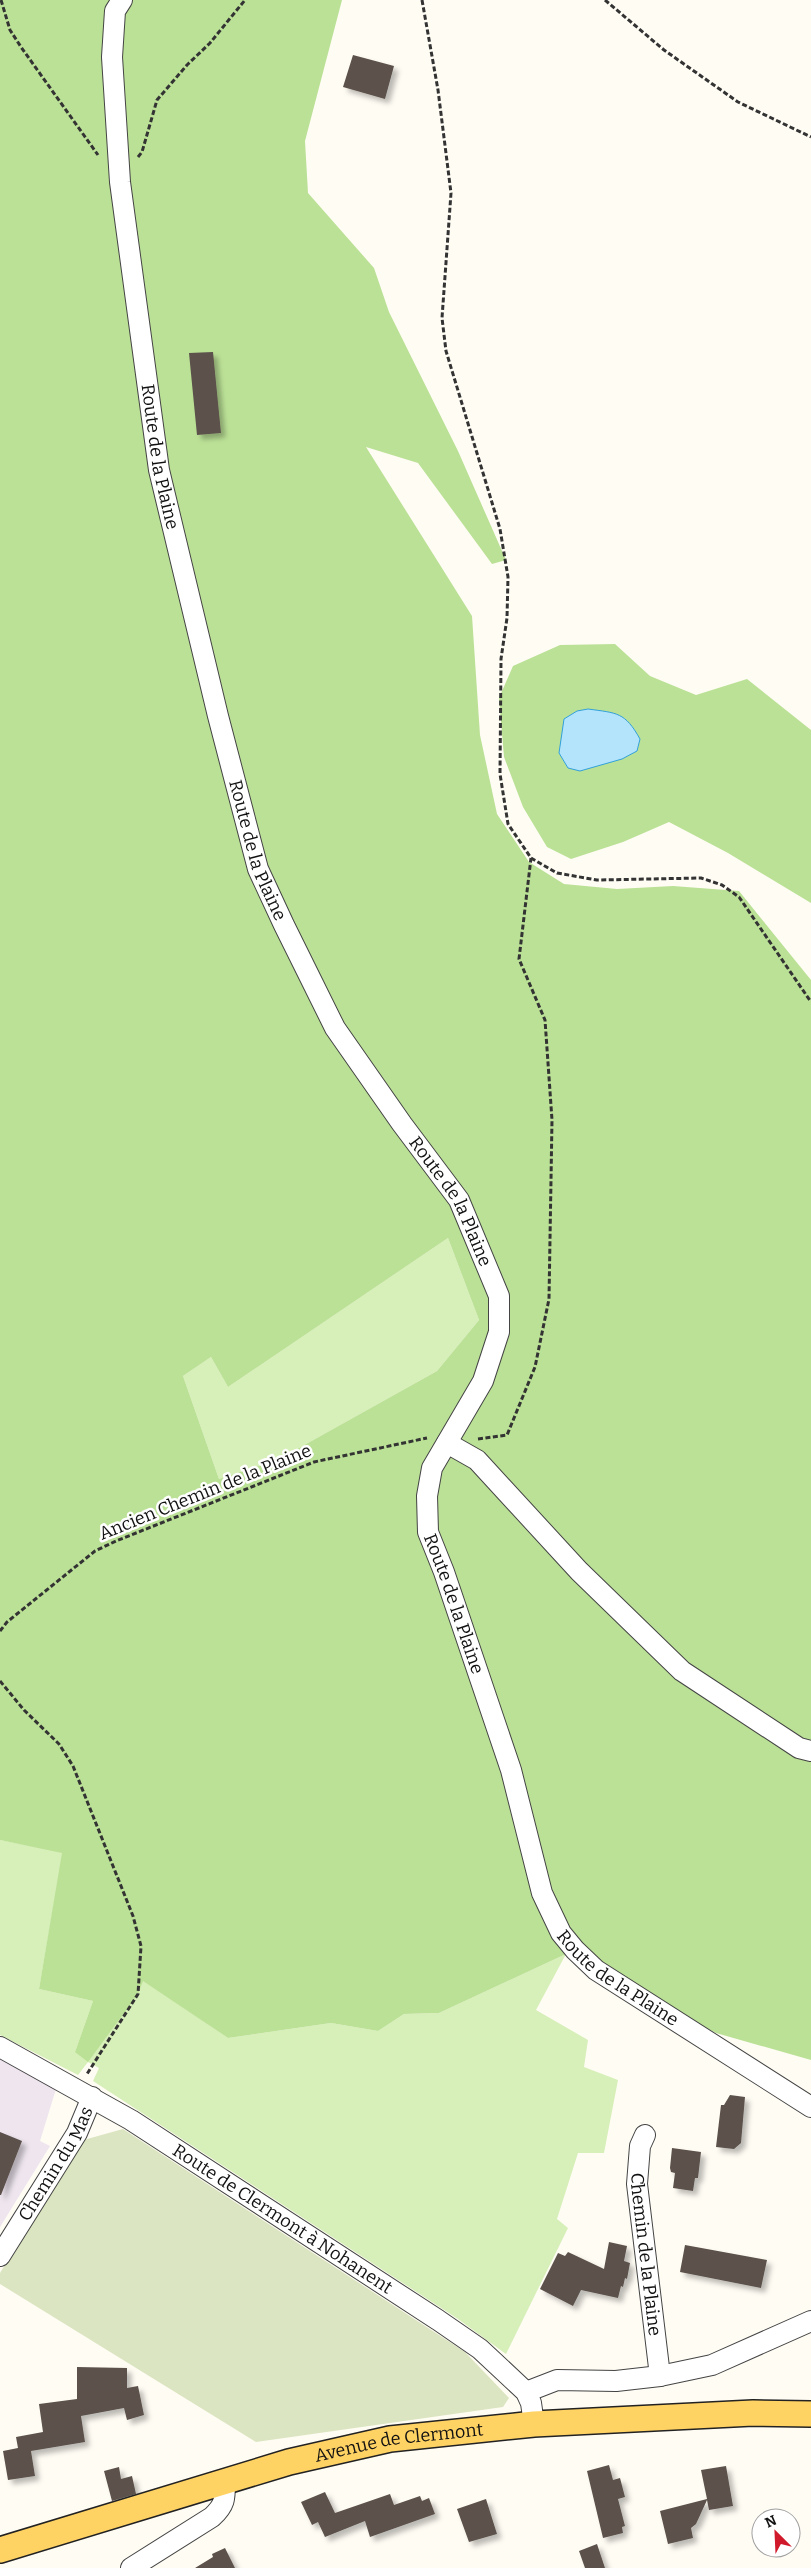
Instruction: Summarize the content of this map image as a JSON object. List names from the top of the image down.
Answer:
{
  "streets": {
    "main road": ["Avenue de Clermont"],
    "street": [
      "Route de la Plaine",
      "Chemin du Mas",
      "Route de Clermont à Nohanent",
      "Chemin de la Plaine"
    ],
    "path": ["Ancien Chemin de la Plaine"]
  },
  "crossings": [
    ["Route de la Plaine", "Ancien Chemin de la Plaine"],
    ["Chemin du Mas", "Route de Clermont à Nohanent"]
  ],
  "north": "top left"
}
